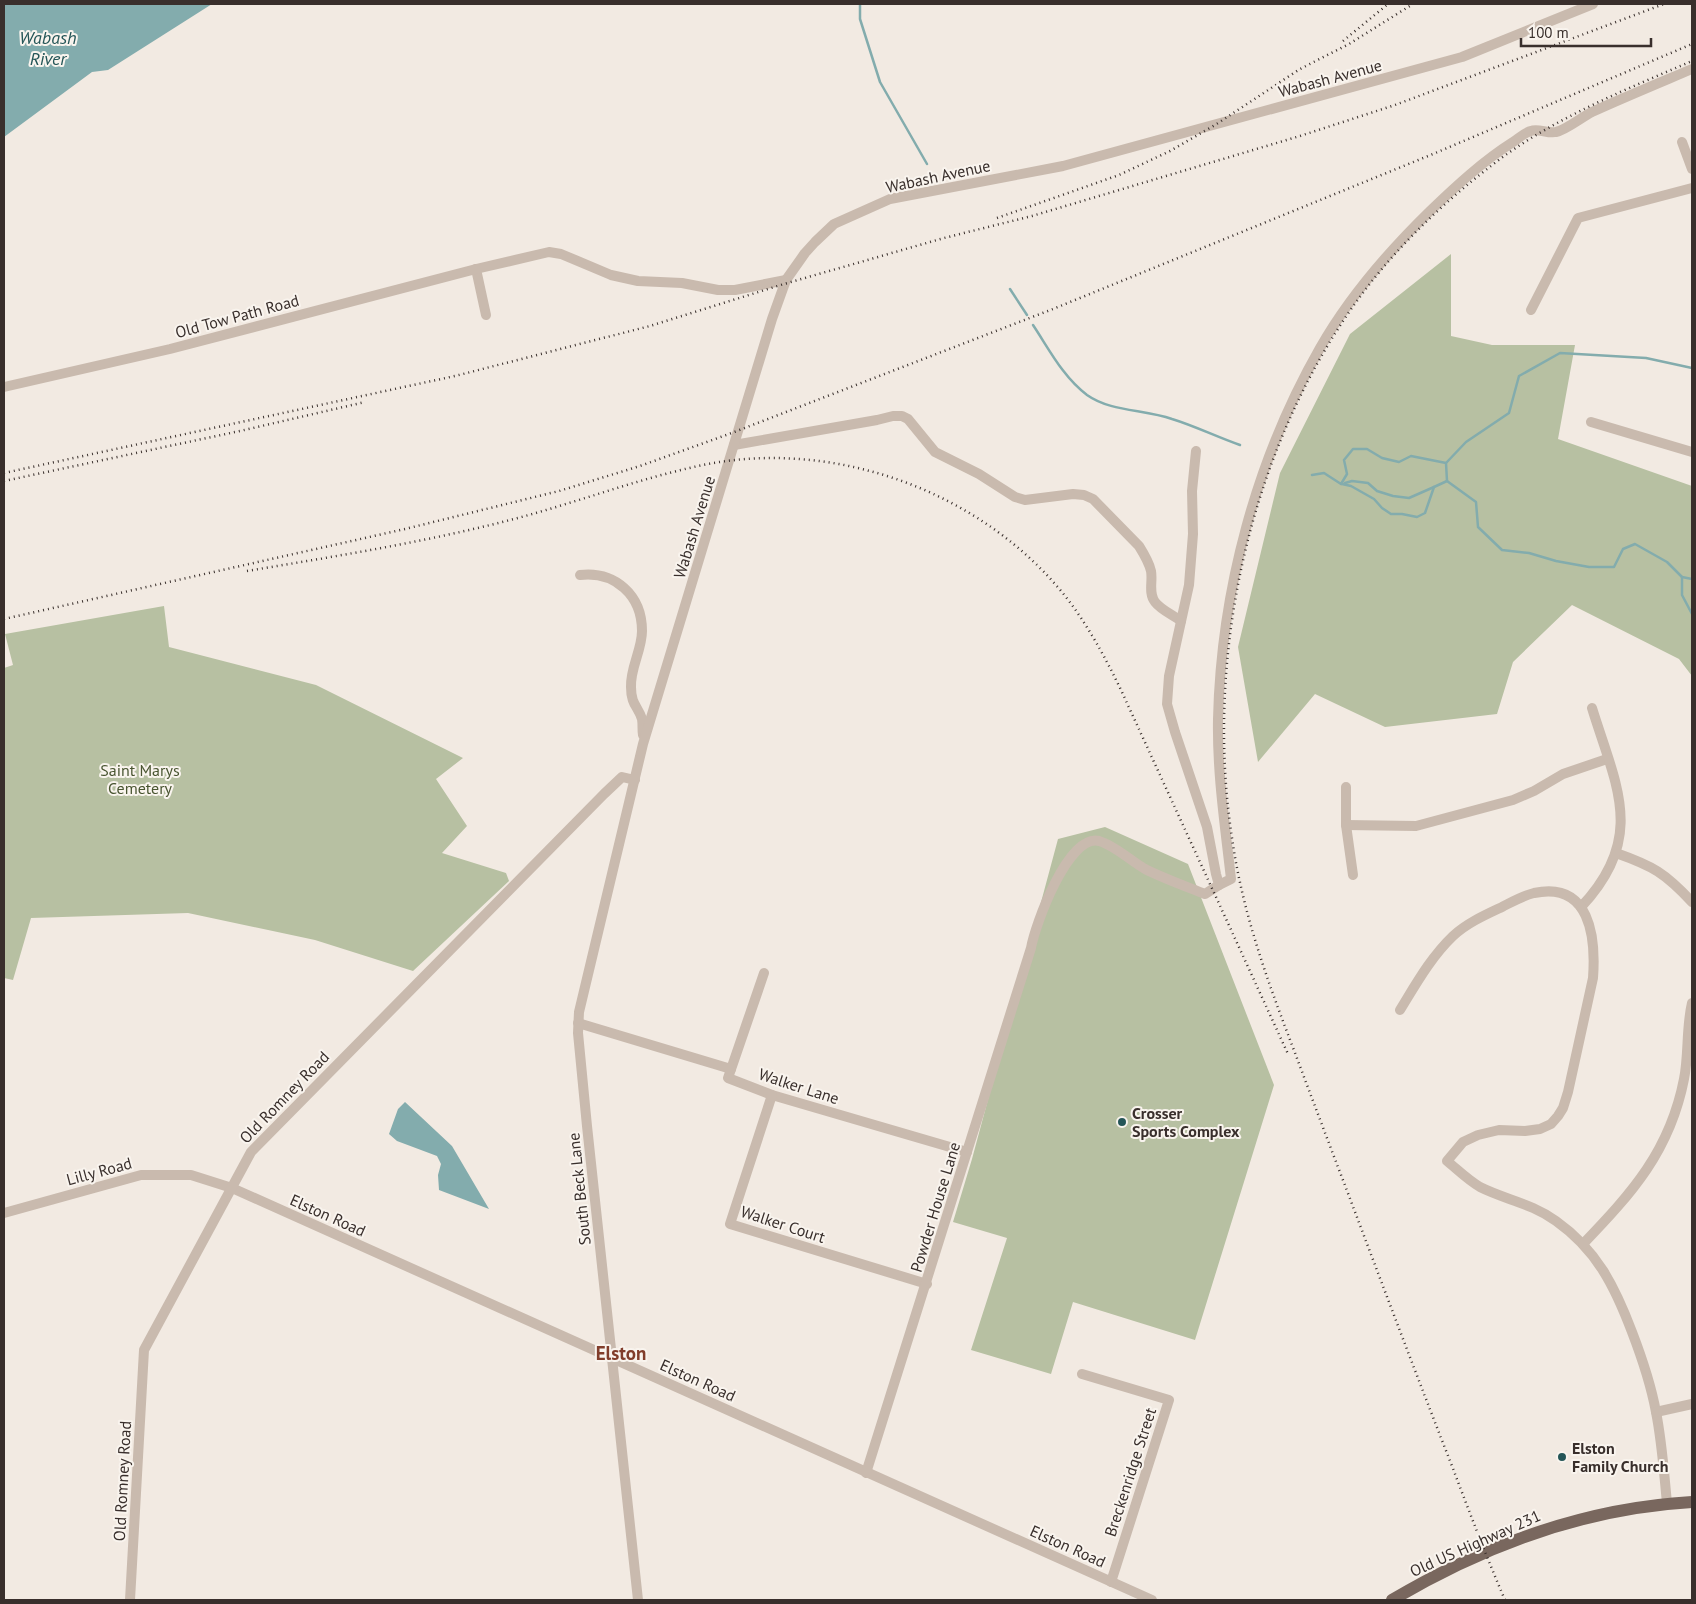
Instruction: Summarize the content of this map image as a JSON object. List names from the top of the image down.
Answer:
{
  "streets": {
    "main road": ["Old US Highway 231"],
    "street": [
      "Wabash Avenue",
      "Old Tow Path Road",
      "Walker Lane",
      "Old Romney Road",
      "Lilly Road",
      "South Beck Lane",
      "Powder House Lane",
      "Elston Road",
      "Walker Court",
      "Breckenridge Street"
    ]
  },
  "crossings": [
    ["Wabash Avenue", "Old Tow Path Road"],
    ["Wabash Avenue", "Old Romney Road"],
    ["Wabash Avenue", "South Beck Lane"],
    ["Walker Lane", "Powder House Lane"],
    ["Walker Lane", "Walker Court"],
    ["Old Romney Road", "Lilly Road"],
    ["Old Romney Road", "South Beck Lane"],
    ["Old Romney Road", "Elston Road"],
    ["Lilly Road", "Elston Road"],
    ["South Beck Lane", "Elston Road"],
    ["Powder House Lane", "Elston Road"],
    ["Powder House Lane", "Walker Court"],
    ["Elston Road", "Breckenridge Street"]
  ],
  "districts": ["Elston"],
  "water": ["Wabash River"],
  "parks": ["Saint Marys Cemetery"],
  "places": ["Crosser Sports Complex", "Elston Family Church"],
  "scale_bar": "100 m"
}
